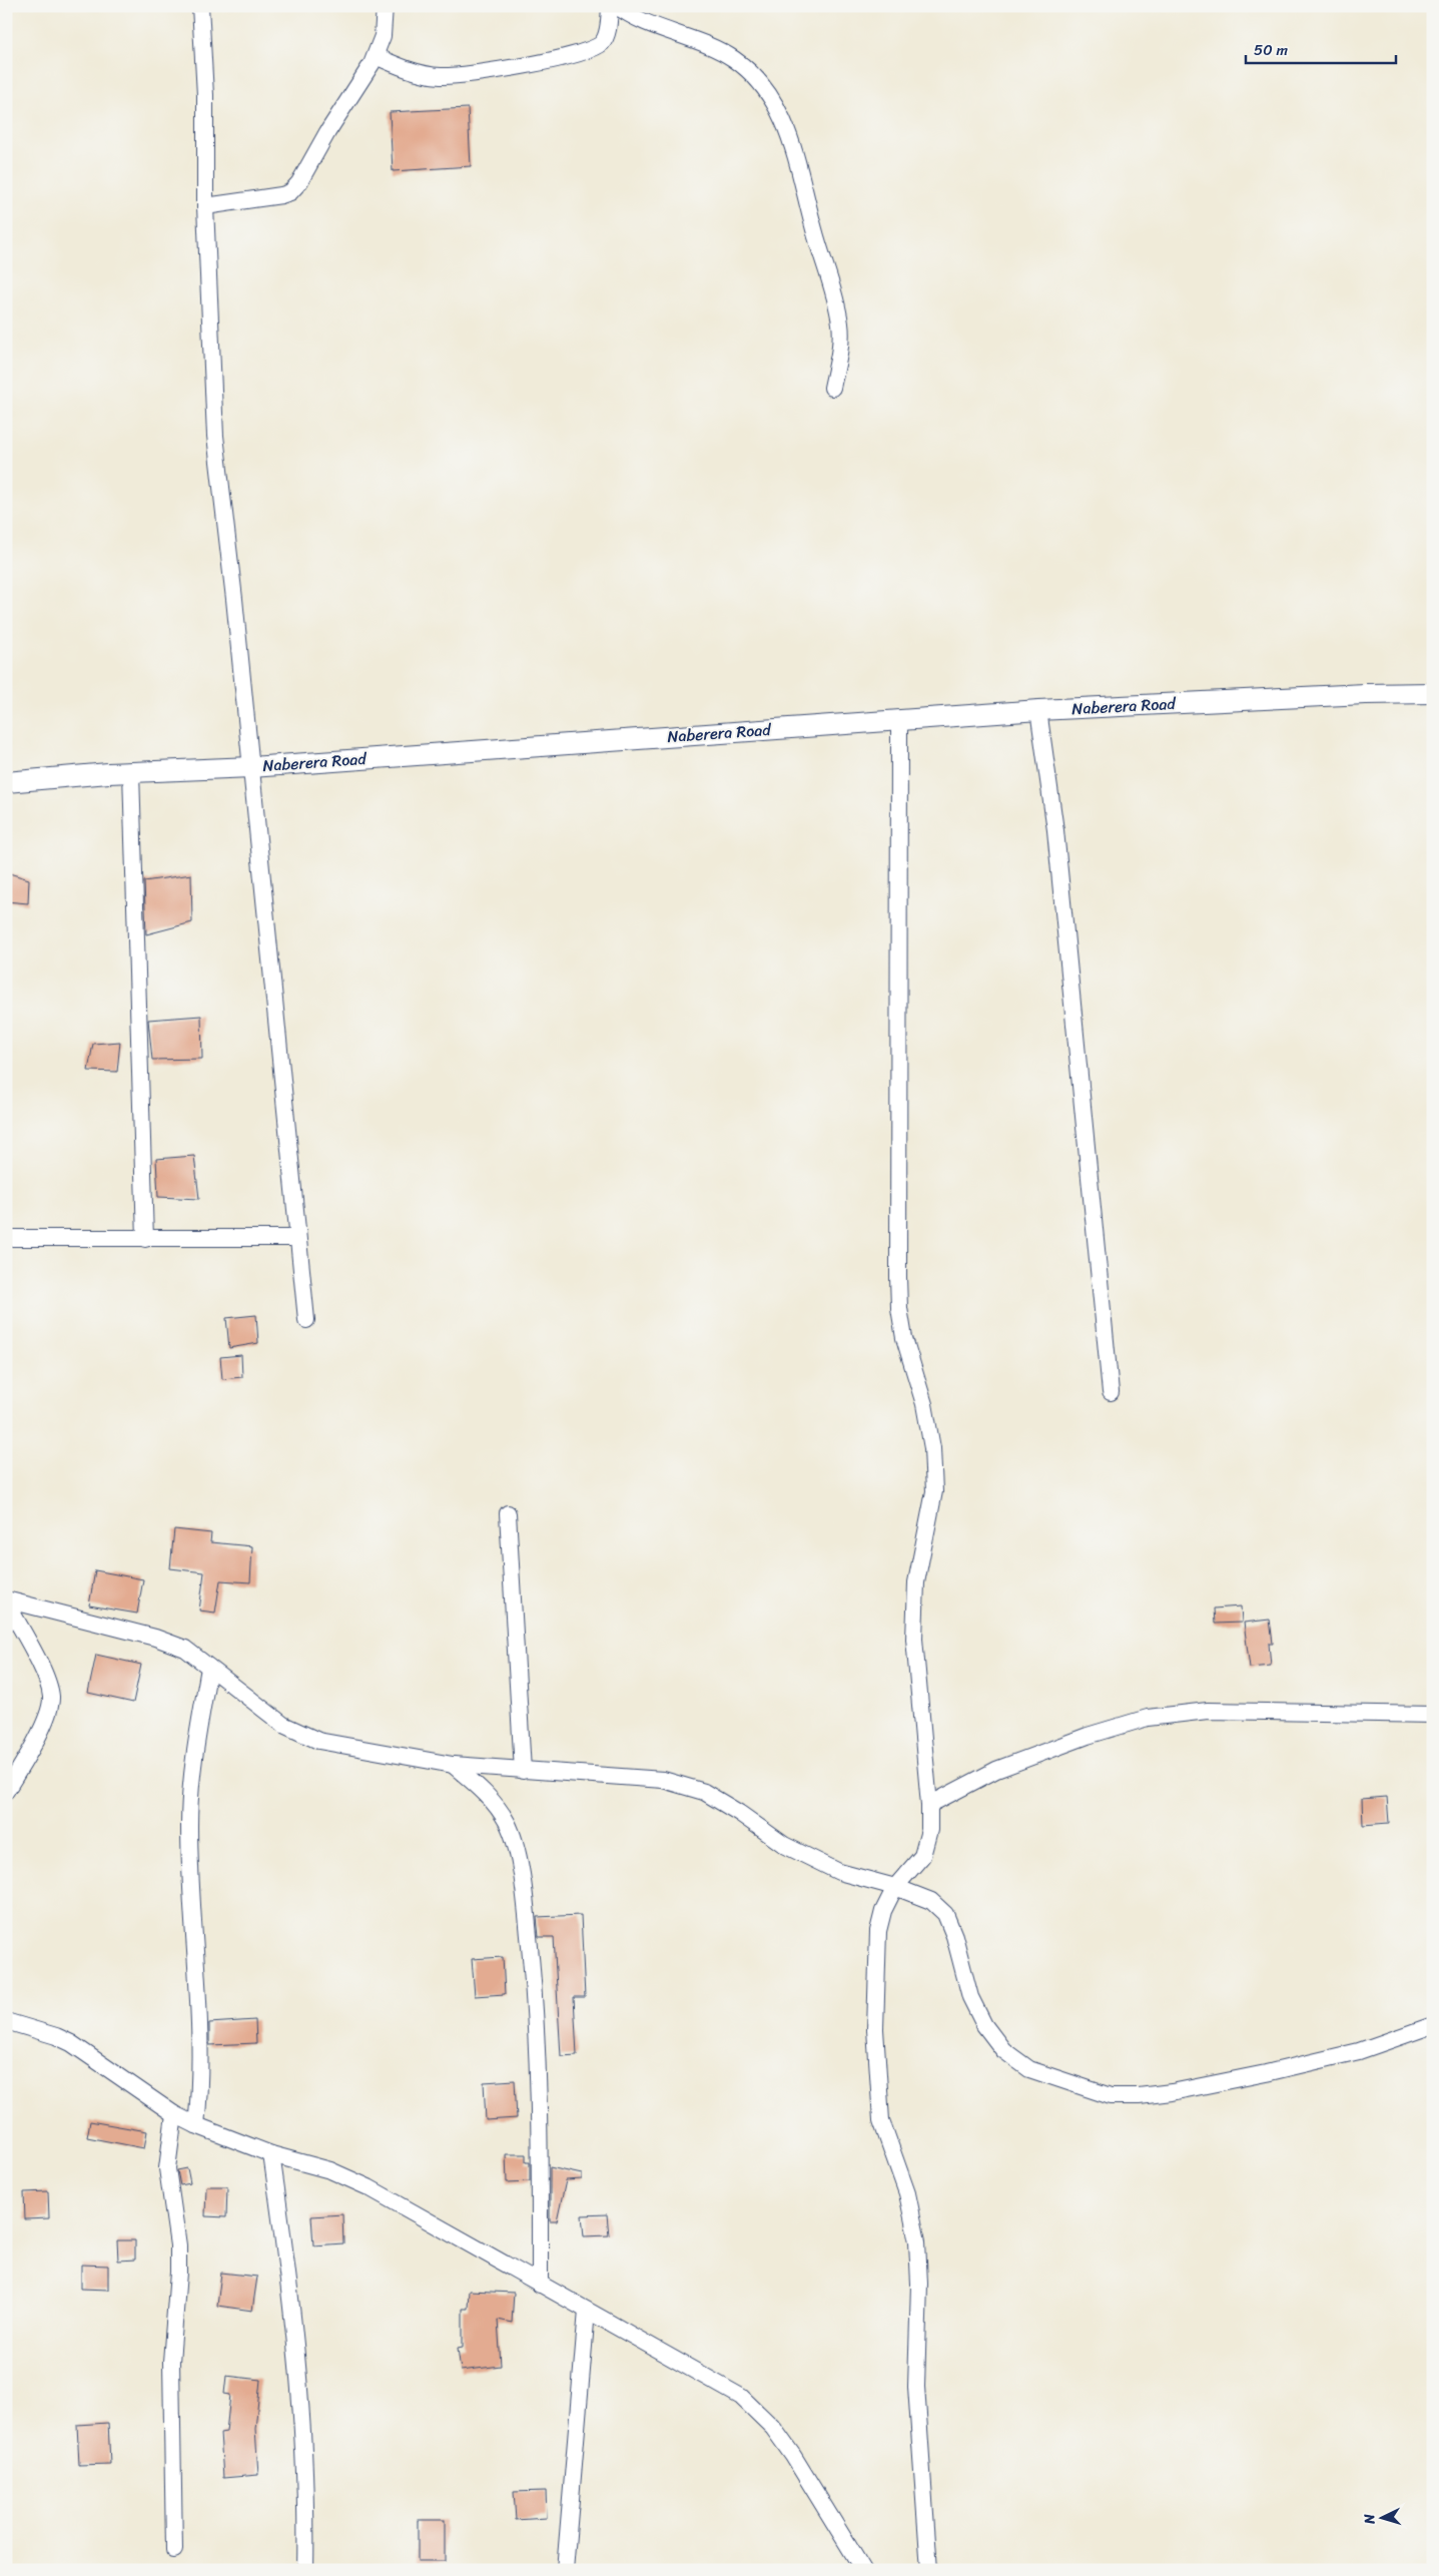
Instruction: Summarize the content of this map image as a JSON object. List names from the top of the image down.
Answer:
{
  "streets": {
    "street": ["Naberera Road"]
  },
  "scale_bar": "50 m",
  "north": "left"
}
